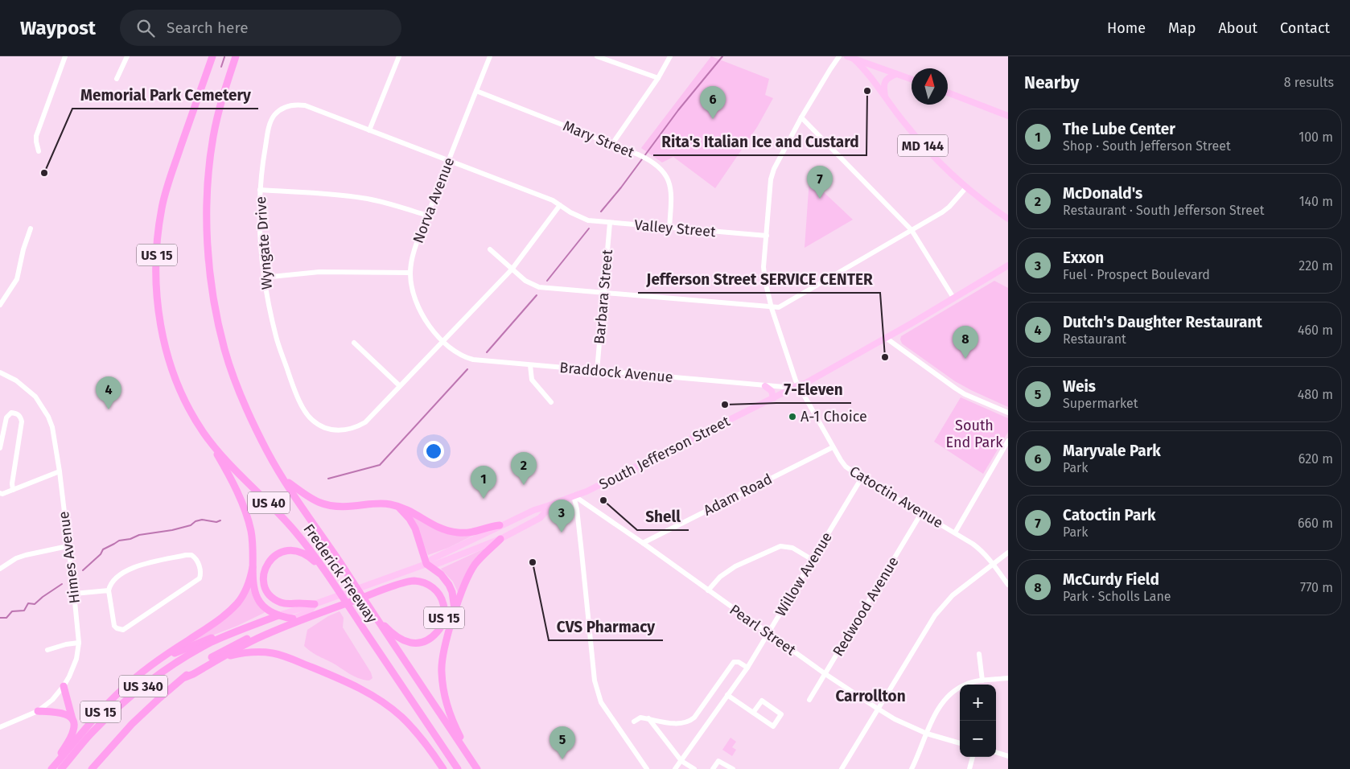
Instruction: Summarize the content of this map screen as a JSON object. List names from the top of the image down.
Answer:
{
  "streets": {
    "highway": [
      "US 15",
      "US 40",
      "Frederick Freeway",
      "US 340"
    ],
    "main road": ["MD 144", "South Jefferson Street"],
    "street": [
      "Mary Street",
      "Norva Avenue",
      "Valley Street",
      "Wyngate Drive",
      "Barbara Street",
      "Braddock Avenue",
      "Adam Road",
      "Catoctin Avenue",
      "Himes Avenue",
      "Willow Avenue",
      "Redwood Avenue",
      "Pearl Street"
    ]
  },
  "crossings": [
    ["Mary Street", "Norva Avenue"],
    ["Mary Street", "Valley Street"],
    ["Norva Avenue", "Wyngate Drive"],
    ["Norva Avenue", "Braddock Avenue"],
    ["Valley Street", "Wyngate Drive"],
    ["Valley Street", "Barbara Street"],
    ["Valley Street", "Catoctin Avenue"],
    ["Wyngate Drive", "Braddock Avenue"],
    ["US 15", "Frederick Freeway"],
    ["Barbara Street", "Braddock Avenue"],
    ["Braddock Avenue", "South Jefferson Street"],
    ["Braddock Avenue", "Catoctin Avenue"],
    ["South Jefferson Street", "Catoctin Avenue"],
    ["South Jefferson Street", "Pearl Street"],
    ["South Jefferson Street", "US 340"],
    ["Adam Road", "Catoctin Avenue"],
    ["Adam Road", "Pearl Street"],
    ["Catoctin Avenue", "Willow Avenue"],
    ["Catoctin Avenue", "Redwood Avenue"],
    ["Willow Avenue", "Pearl Street"],
    ["Redwood Avenue", "Pearl Street"]
  ],
  "districts": ["Carrollton"],
  "parks": ["South End Park"],
  "places": [
    "Rita's Italian Ice and Custard",
    "Memorial Park Cemetery",
    "Jefferson Street SERVICE CENTER",
    "7-Eleven",
    "A-1 Choice",
    "Shell",
    "CVS Pharmacy"
  ],
  "north": "top",
  "page": {
    "header": "Waypost",
    "search": "Search here",
    "nav": [
      "Home",
      "Map",
      "About",
      "Contact"
    ],
    "heading": ["Nearby", "8 results"],
    "pins": [
      "6",
      "7",
      "8",
      "4",
      "2",
      "1",
      "3",
      "5"
    ],
    "list": [
      {
        "mark": "1",
        "name": "The Lube Center",
        "note": "Shop · South Jefferson Street",
        "value": "100 m"
      },
      {
        "mark": "2",
        "name": "McDonald's",
        "note": "Restaurant · South Jefferson Street",
        "value": "140 m"
      },
      {
        "mark": "3",
        "name": "Exxon",
        "note": "Fuel · Prospect Boulevard",
        "value": "220 m"
      },
      {
        "mark": "4",
        "name": "Dutch's Daughter Restaurant",
        "note": "Restaurant",
        "value": "460 m"
      },
      {
        "mark": "5",
        "name": "Weis",
        "note": "Supermarket",
        "value": "480 m"
      },
      {
        "mark": "6",
        "name": "Maryvale Park",
        "note": "Park",
        "value": "620 m"
      },
      {
        "mark": "7",
        "name": "Catoctin Park",
        "note": "Park",
        "value": "660 m"
      },
      {
        "mark": "8",
        "name": "McCurdy Field",
        "note": "Park · Scholls Lane",
        "value": "770 m"
      }
    ],
    "map_buttons": ["+", "−"]
  }
}
